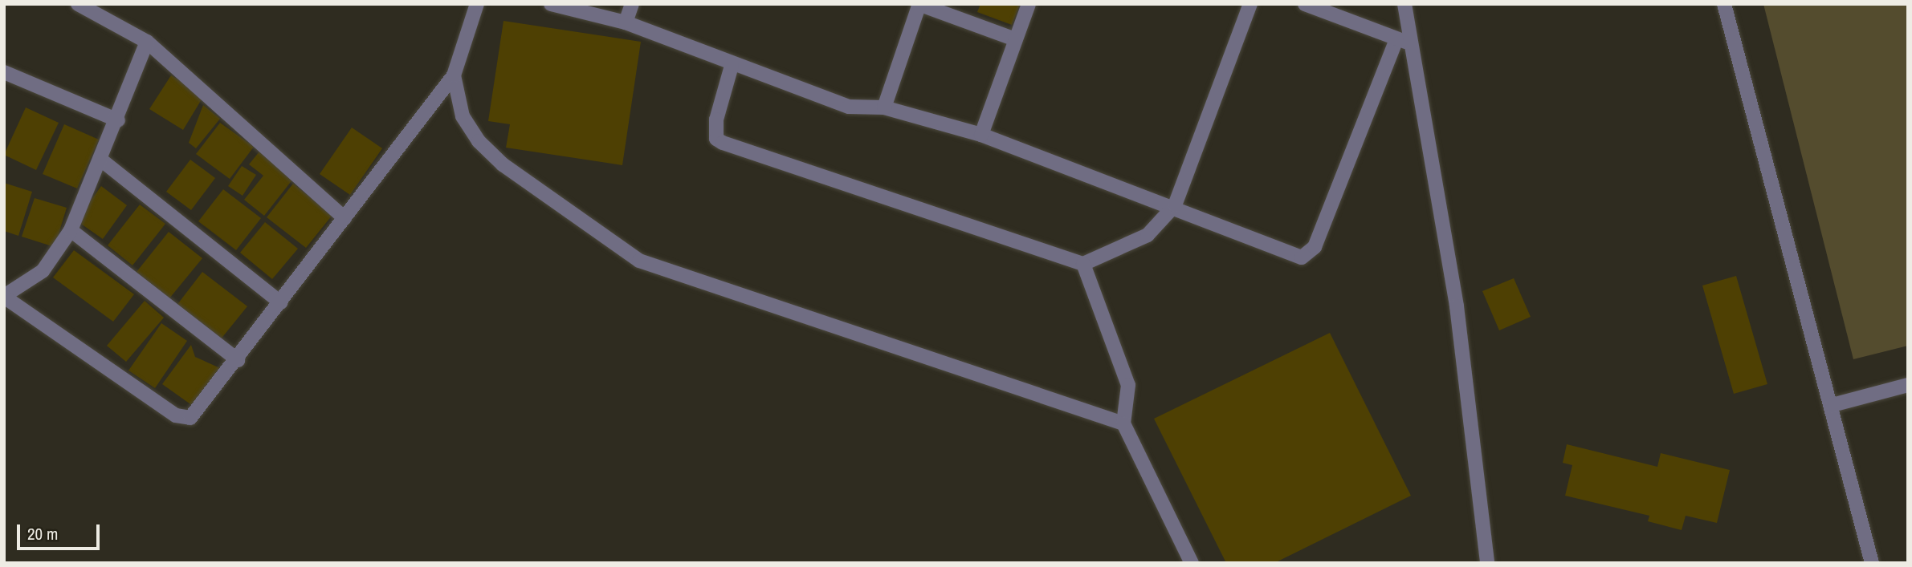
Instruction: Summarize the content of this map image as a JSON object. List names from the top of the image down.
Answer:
{
  "scale_bar": "20 m"
}
